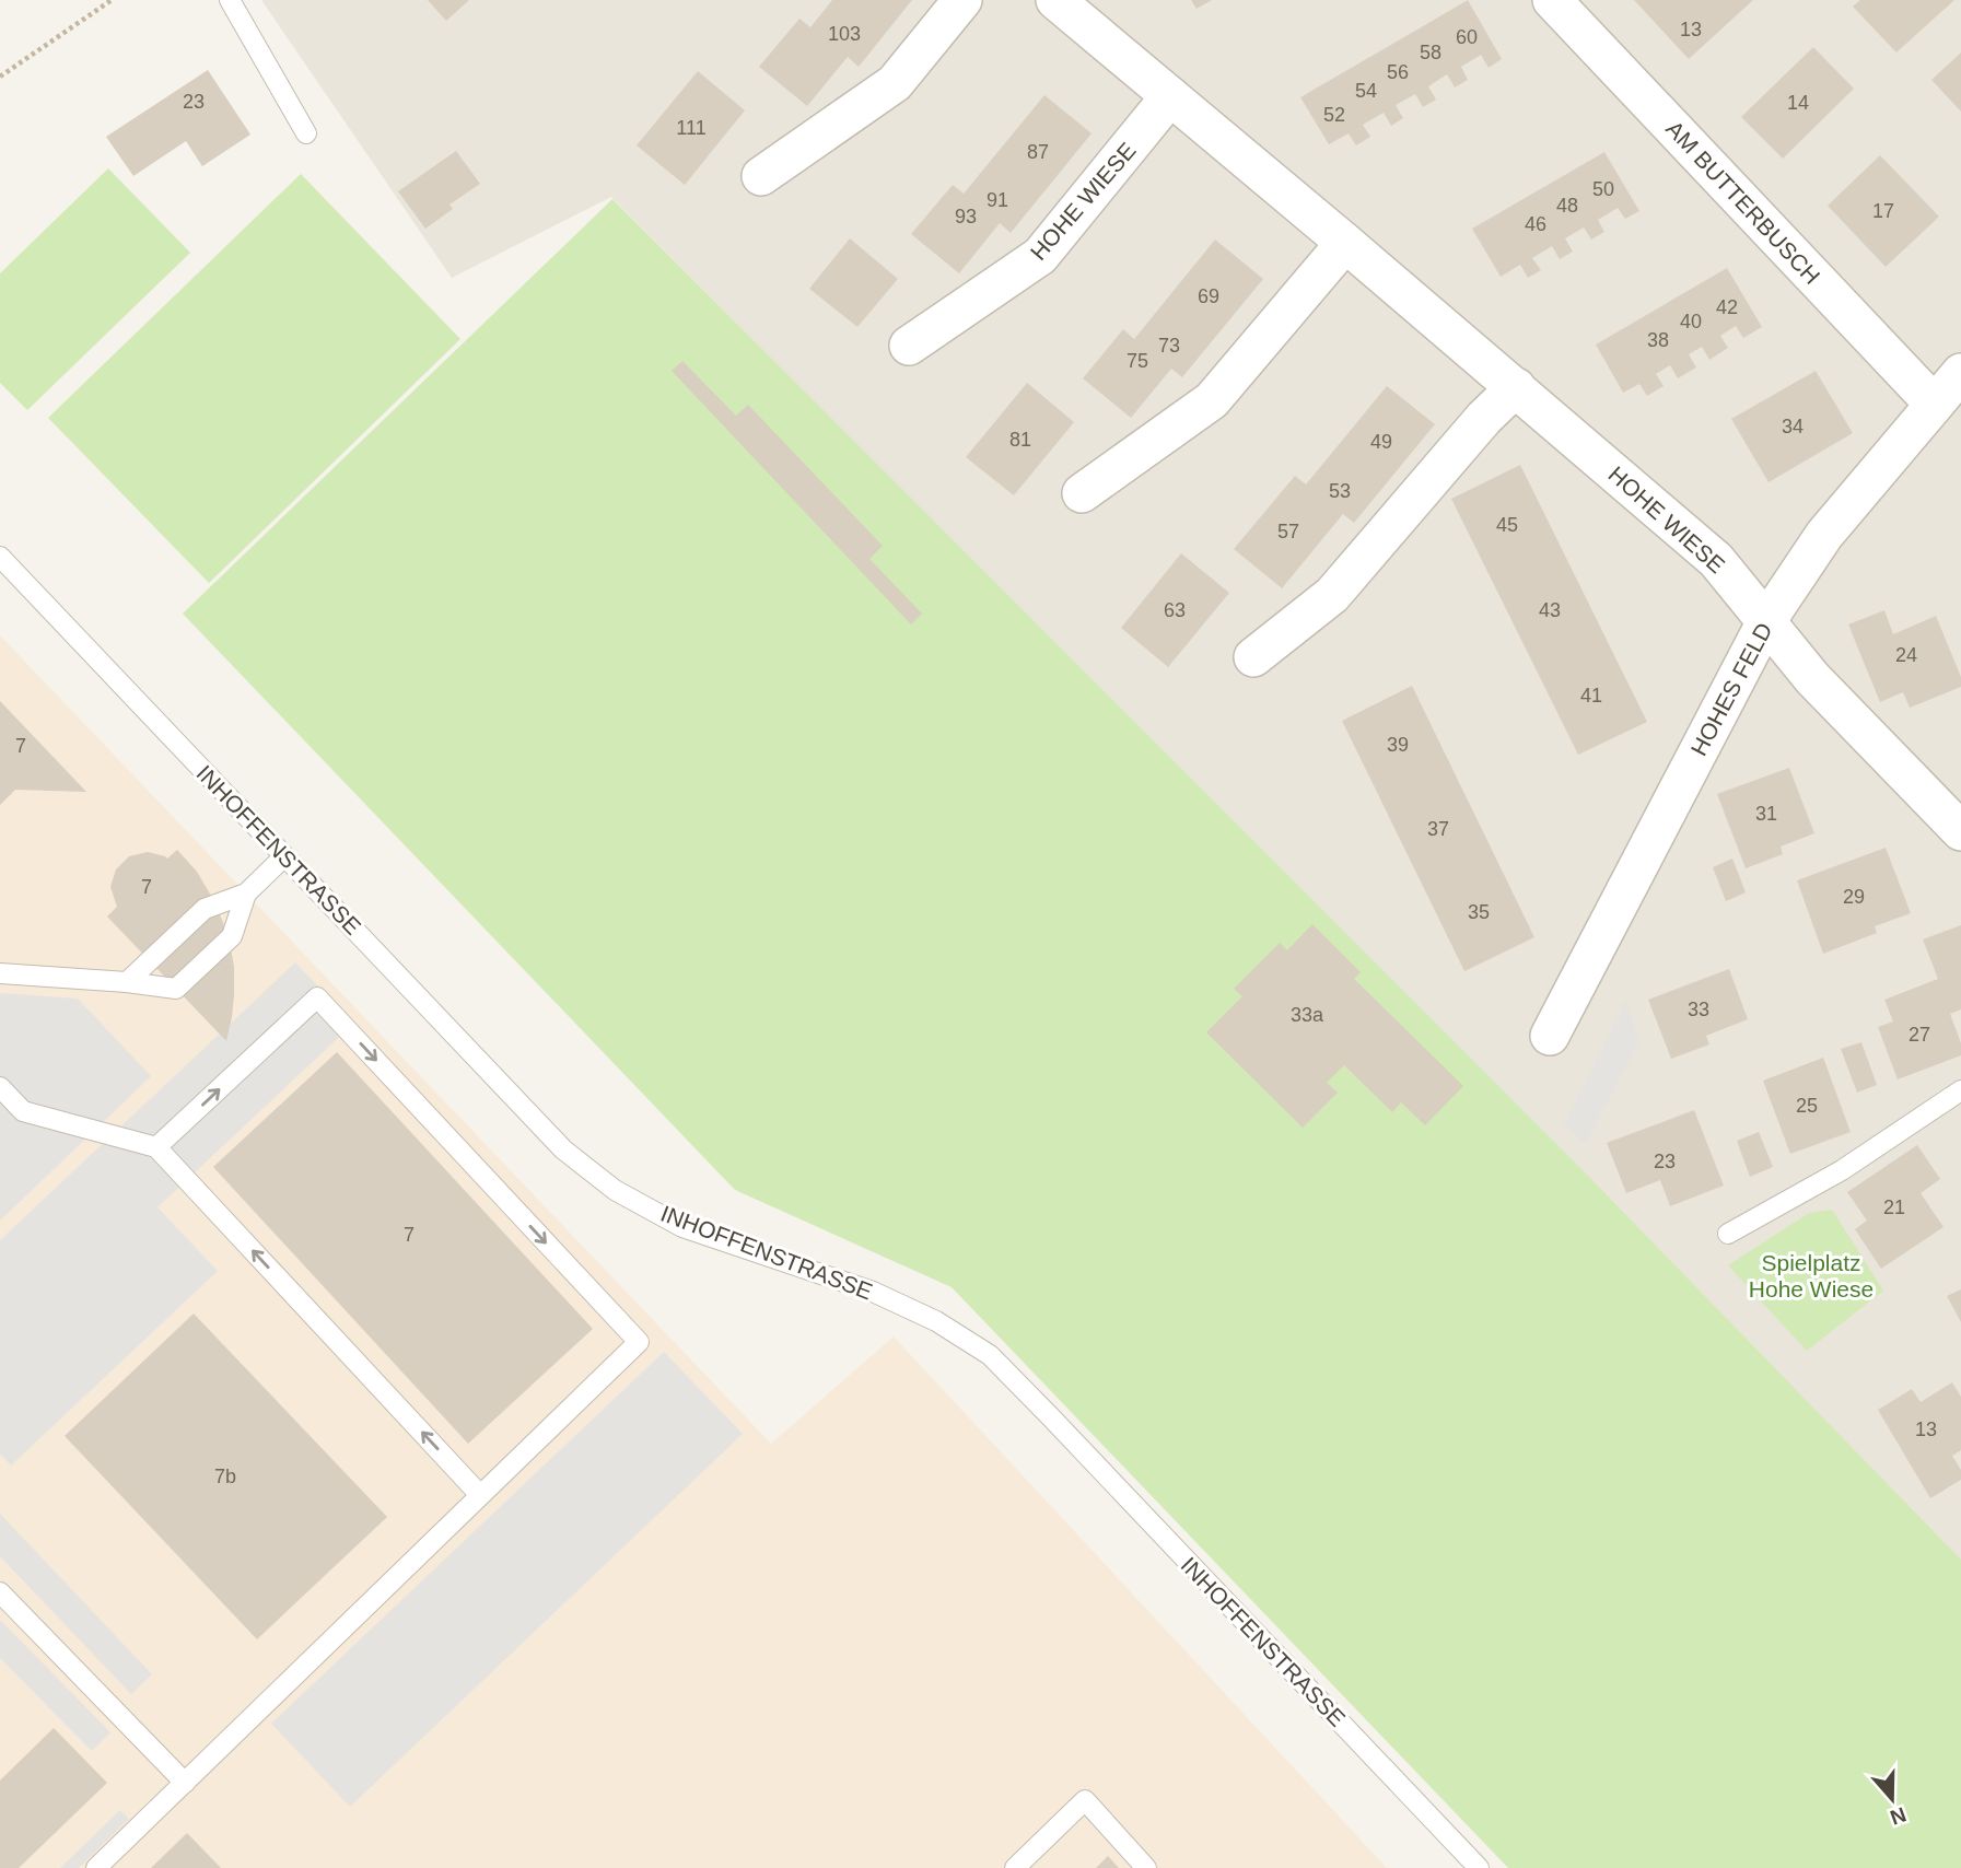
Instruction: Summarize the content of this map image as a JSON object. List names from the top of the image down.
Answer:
{
  "streets": {
    "street": ["HOHE WIESE", "AM BUTTERBUSCH", "HOHES FELD"],
    "lane": ["INHOFFENSTRASSE"]
  },
  "crossings": [
    ["HOHE WIESE", "HOHES FELD"],
    ["AM BUTTERBUSCH", "HOHES FELD"]
  ],
  "parks": ["Spielplatz Hohe Wiese"],
  "house_numbers": [
    "13",
    "103",
    "60",
    "58",
    "56",
    "54",
    "23",
    "14",
    "52",
    "111",
    "87",
    "50",
    "91",
    "48",
    "17",
    "93",
    "46",
    "69",
    "42",
    "40",
    "38",
    "73",
    "75",
    "34",
    "81",
    "49",
    "53",
    "45",
    "57",
    "63",
    "43",
    "24",
    "41",
    "39",
    "7",
    "31",
    "37",
    "7",
    "29",
    "35",
    "33",
    "33a",
    "27",
    "25",
    "23",
    "21",
    "7",
    "13",
    "7b"
  ],
  "north": "bottom"
}
